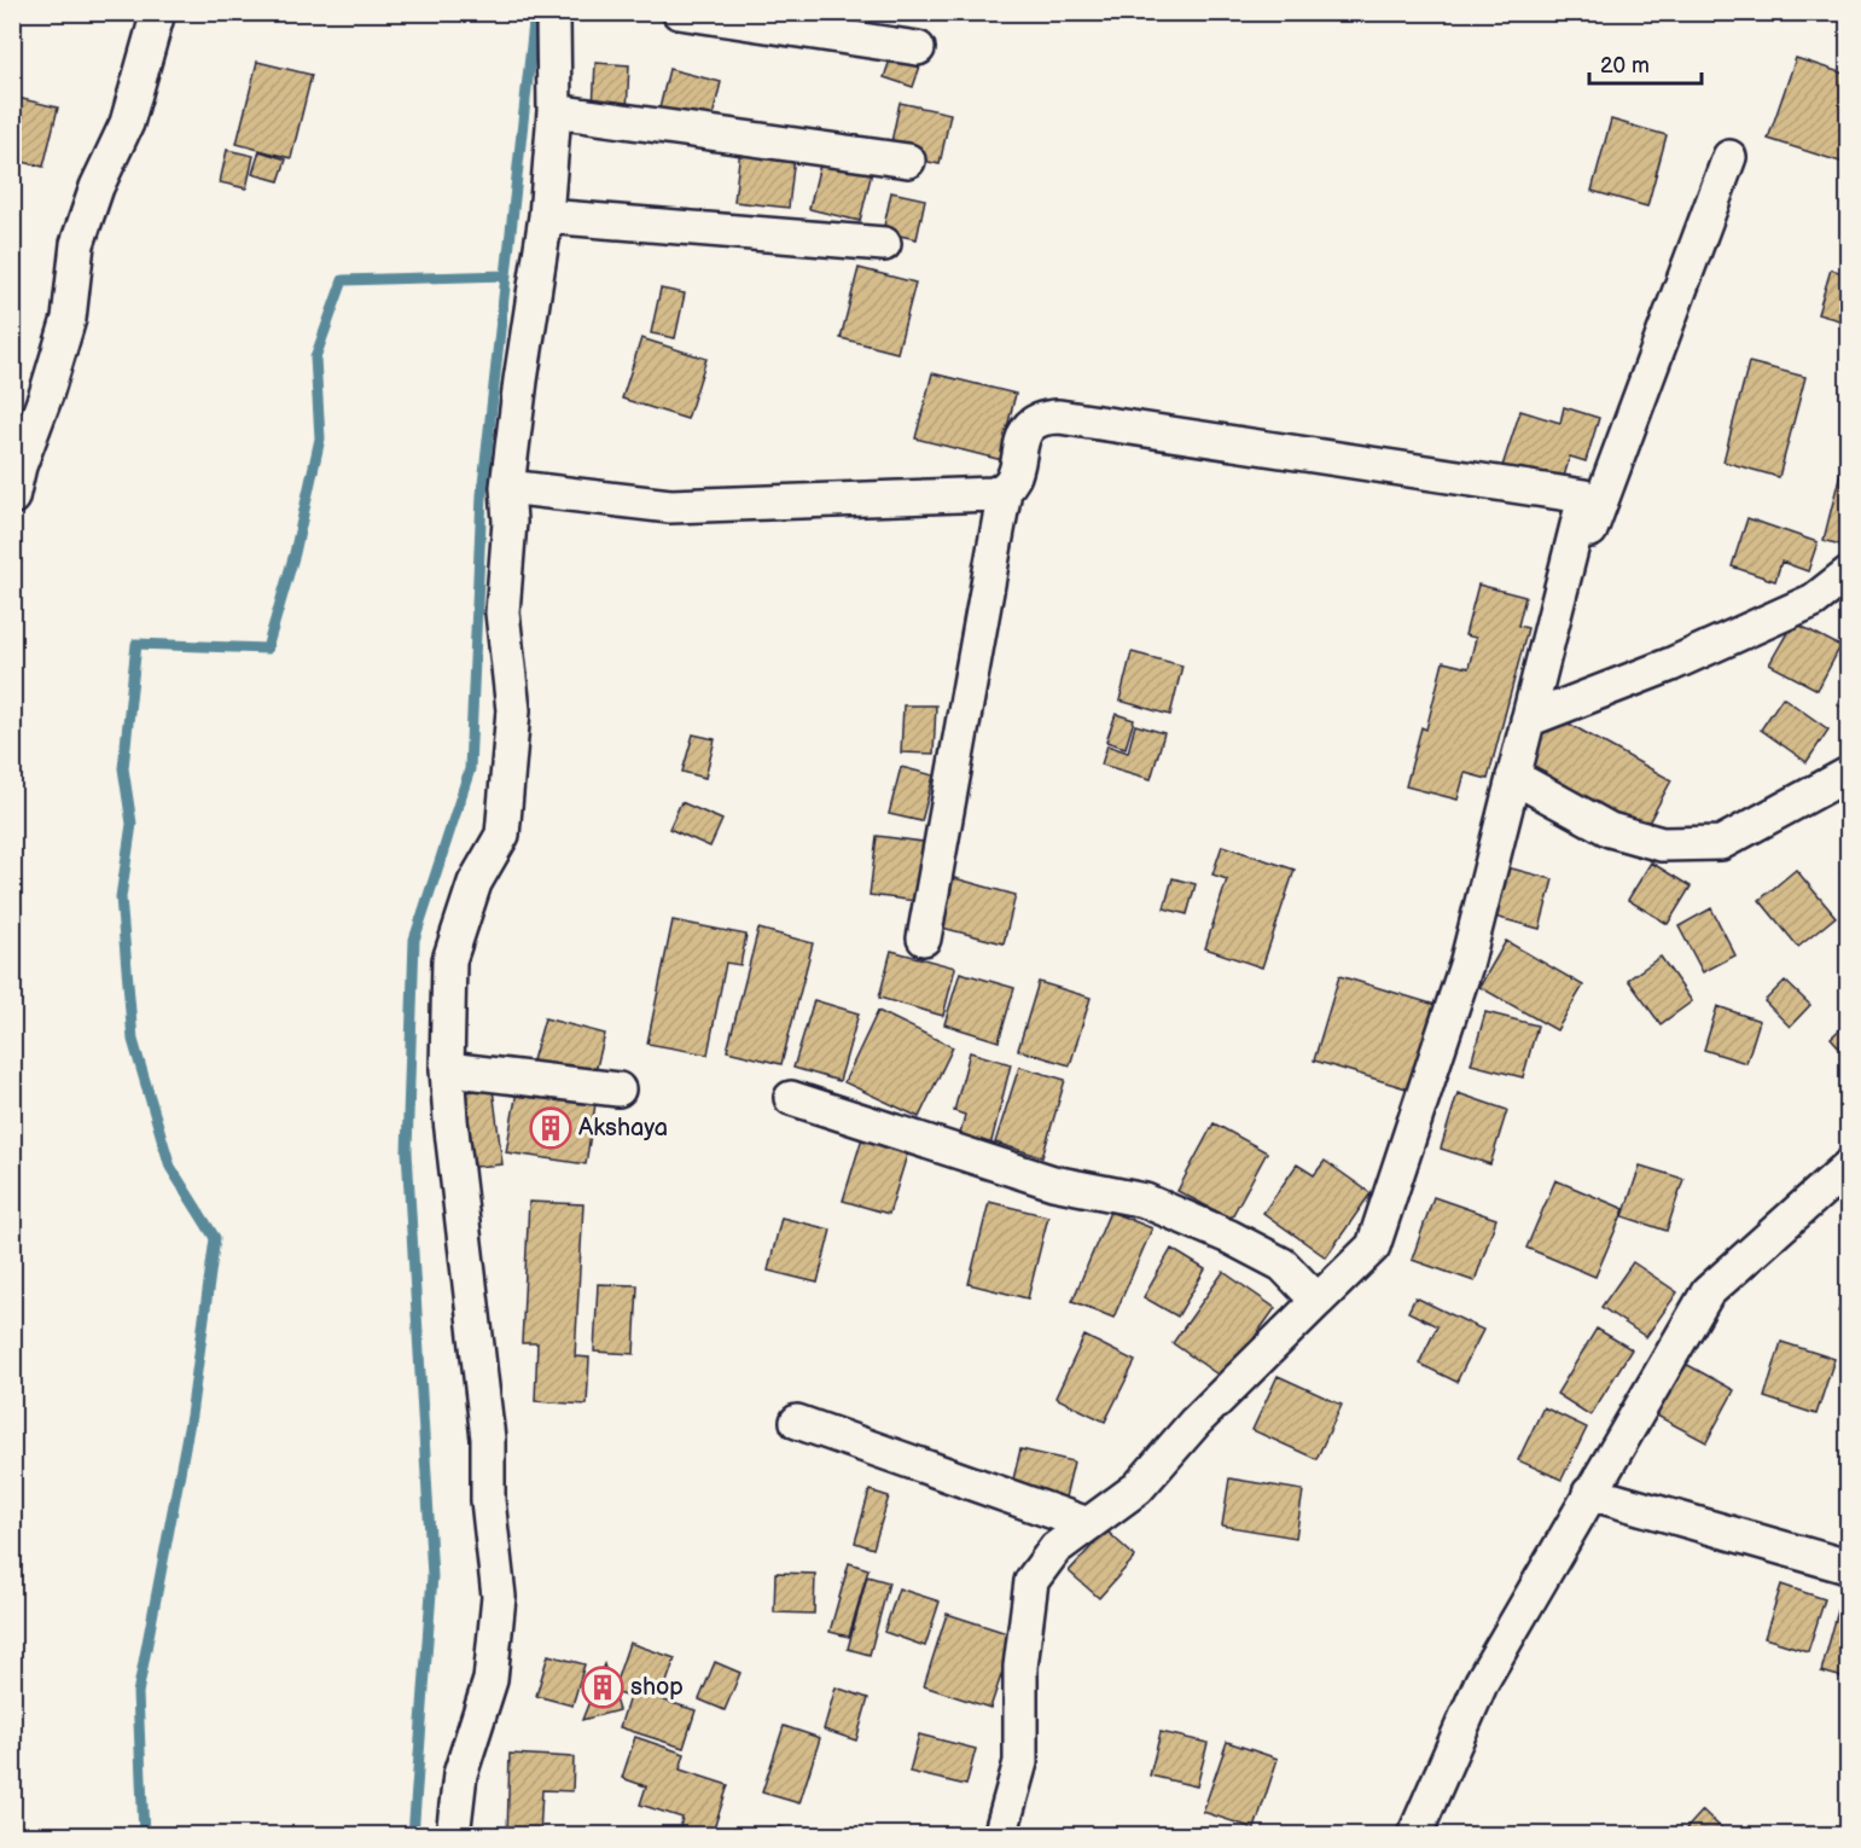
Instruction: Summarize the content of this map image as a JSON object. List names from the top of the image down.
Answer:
{
  "places": {
    "building": ["Akshaya", "shop"]
  },
  "scale_bar": "20 m"
}
